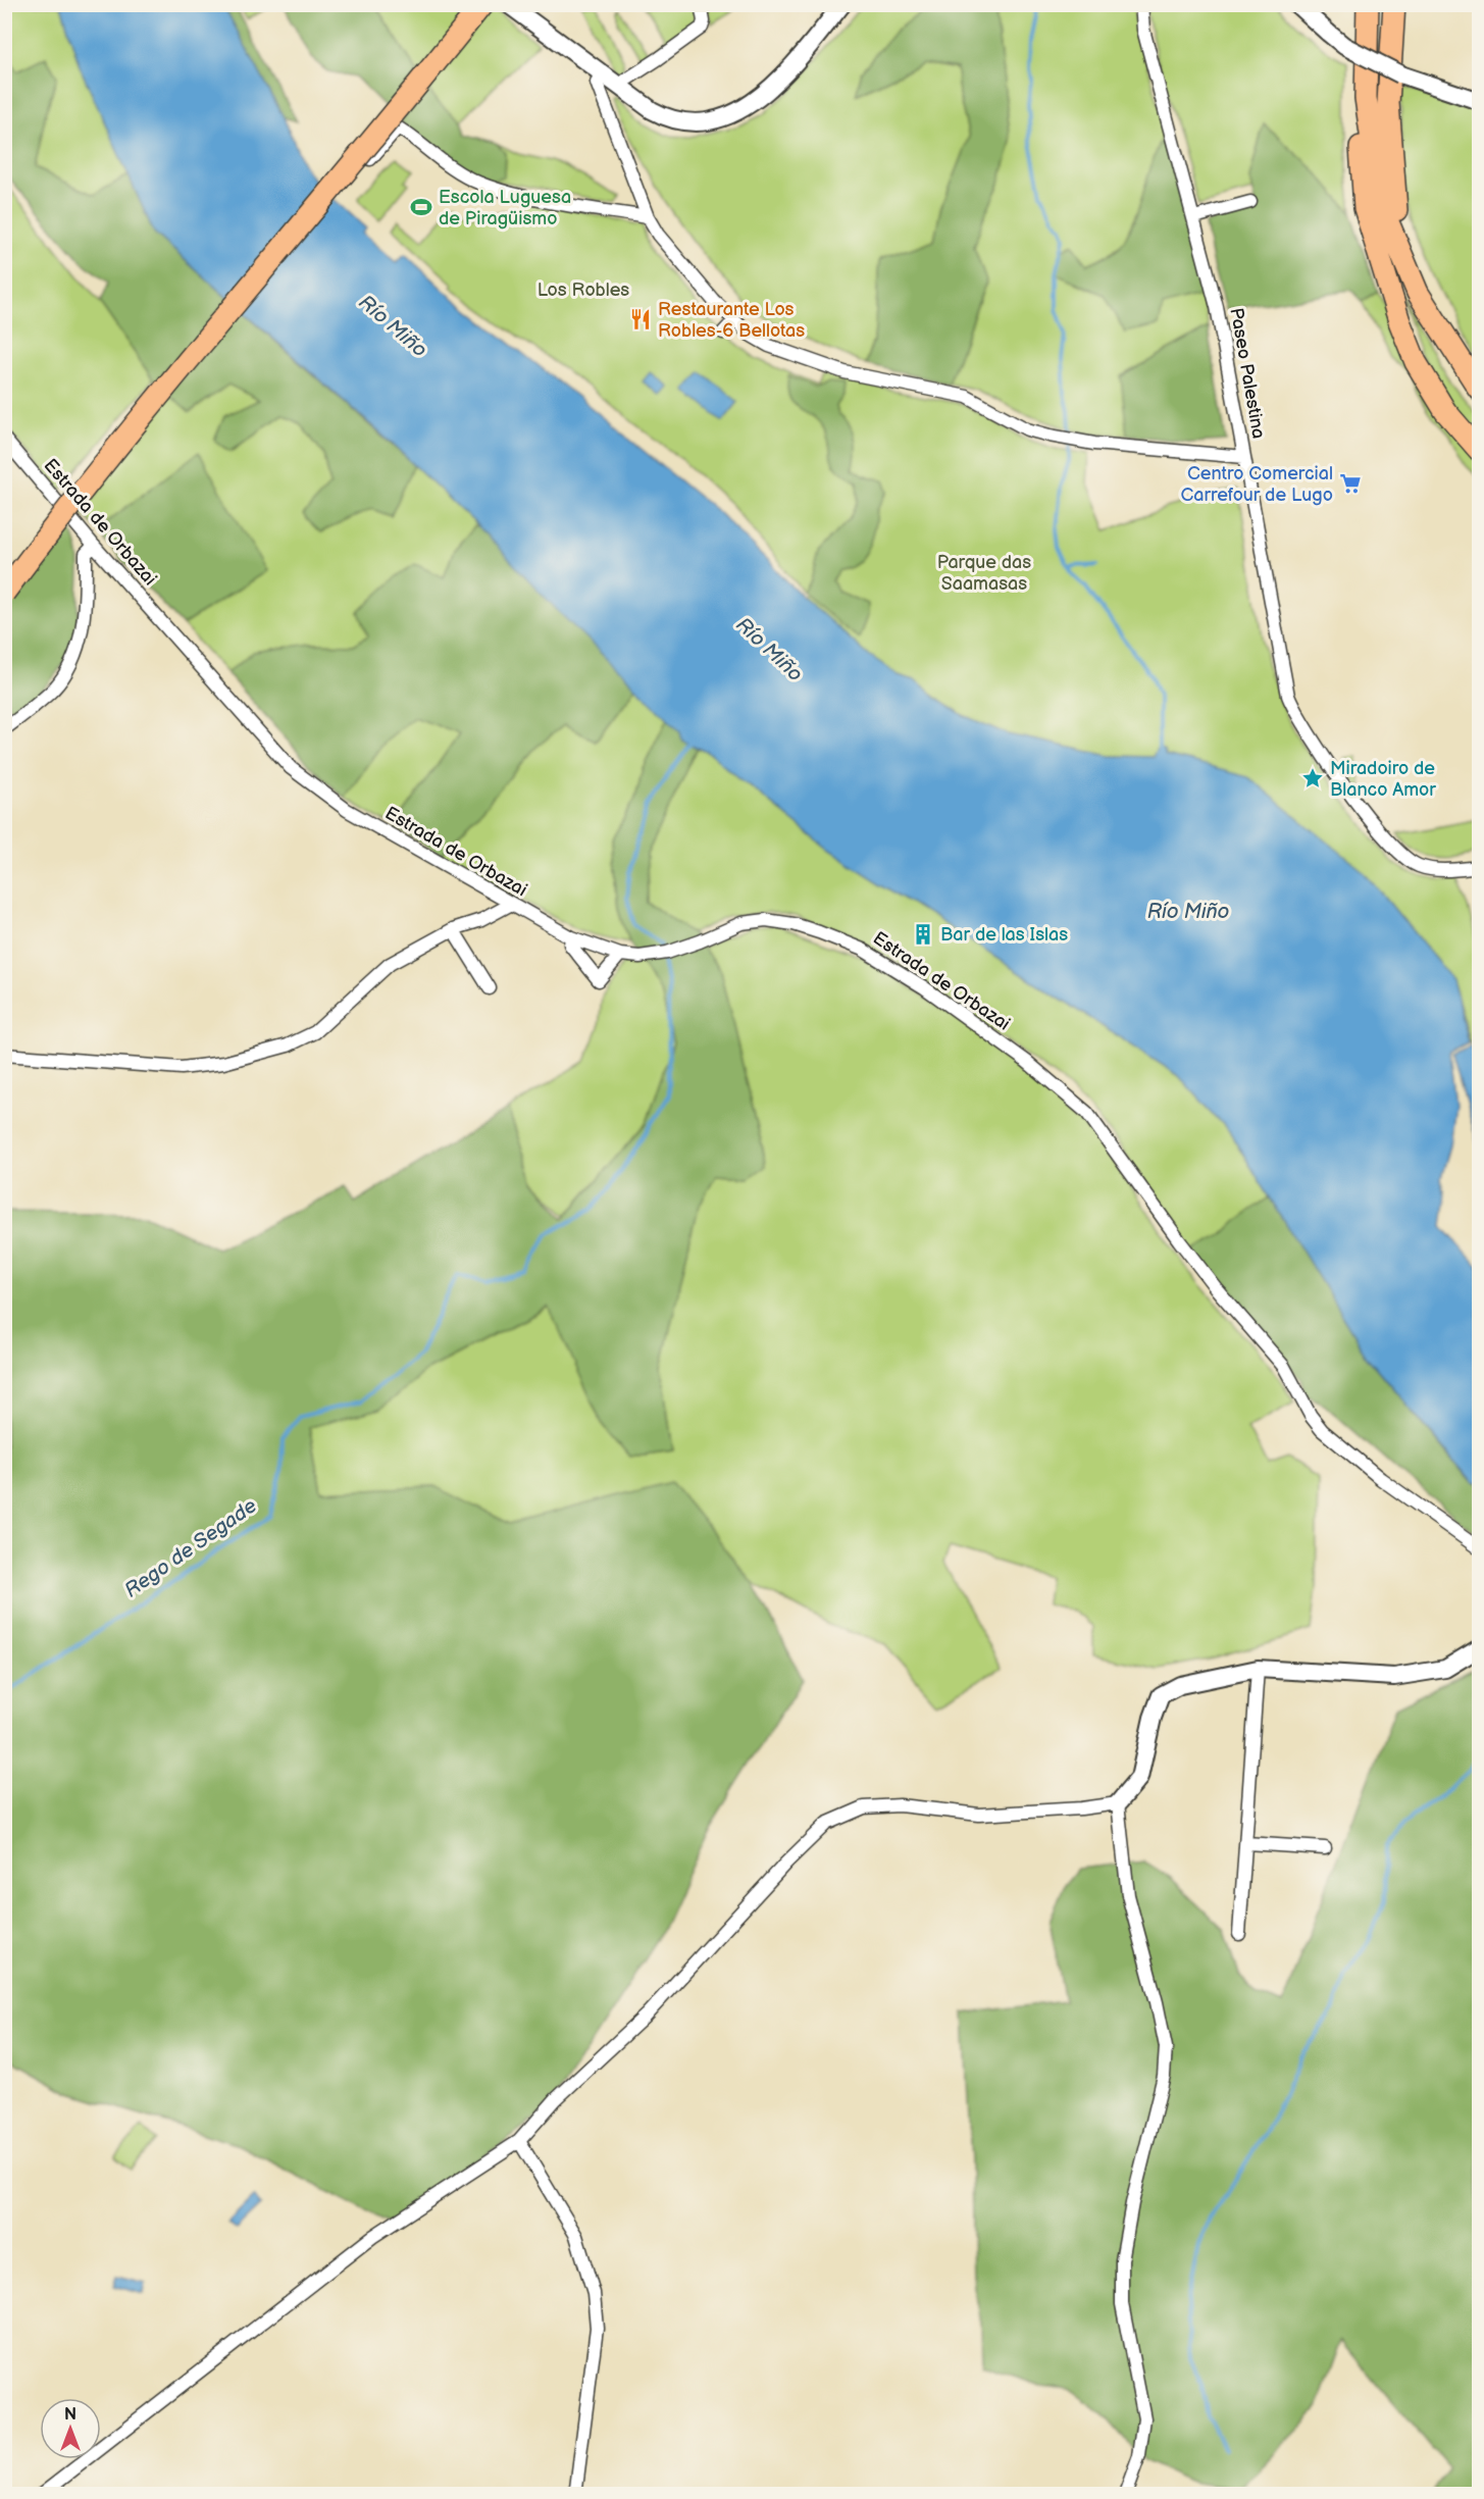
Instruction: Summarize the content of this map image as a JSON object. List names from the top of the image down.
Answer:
{
  "streets": {
    "street": ["Paseo Palestina", "Estrada de Orbazai"]
  },
  "water": ["Río Miño", "Rego de Segade"],
  "parks": ["Los Robles", "Parque das Saamasas"],
  "places": {
    "sports": ["Escola Luguesa de Piragüismo"],
    "restaurant": ["Restaurante Los Robles-6 Bellotas"],
    "supermarket": ["Centro Comercial Carrefour de Lugo"],
    "place": ["Miradoiro de Blanco Amor"],
    "building": ["Bar de las Islas"]
  },
  "north": "top"
}
